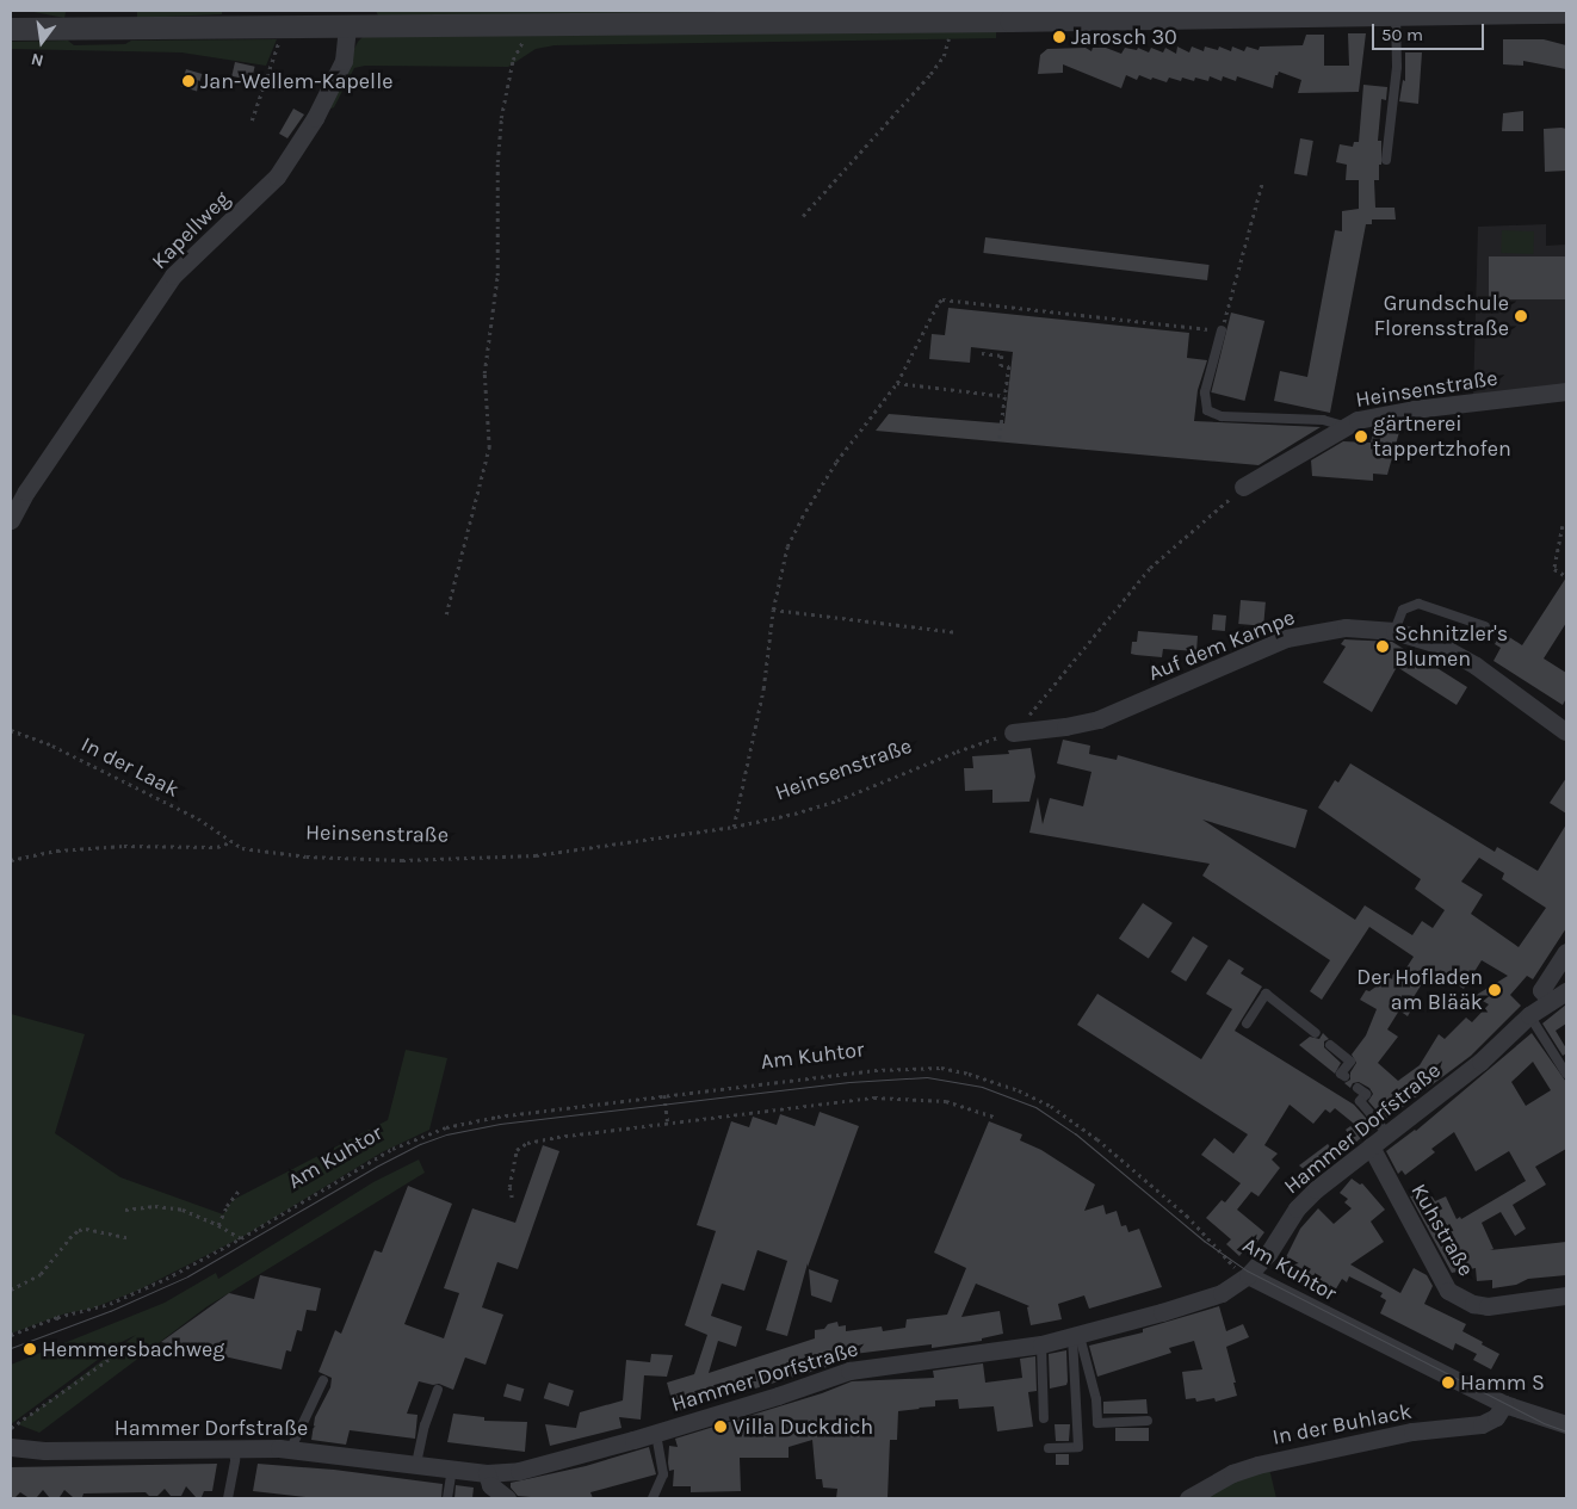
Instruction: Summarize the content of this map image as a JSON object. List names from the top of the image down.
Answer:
{
  "streets": {
    "street": [
      "Kapellweg",
      "Heinsenstraße",
      "Auf dem Kampe",
      "Am Kuhtor",
      "Hammer Dorfstraße",
      "Kuhstraße",
      "In der Buhlack"
    ],
    "path": ["In der Laak"]
  },
  "crossings": [
    ["Heinsenstraße", "Auf dem Kampe"],
    ["Heinsenstraße", "In der Laak"],
    ["Am Kuhtor", "Hammer Dorfstraße"],
    ["Am Kuhtor", "In der Buhlack"],
    ["Hammer Dorfstraße", "Kuhstraße"]
  ],
  "places": [
    "Jarosch 30",
    "Jan-Wellem-Kapelle",
    "Grundschule Florensstraße",
    "gärtnerei tappertzhofen",
    "Schnitzler's Blumen",
    "Der Hofladen am Blääk",
    "Hemmersbachweg",
    "Hamm S",
    "Villa Duckdich"
  ],
  "scale_bar": "50 m",
  "north": "bottom"
}
